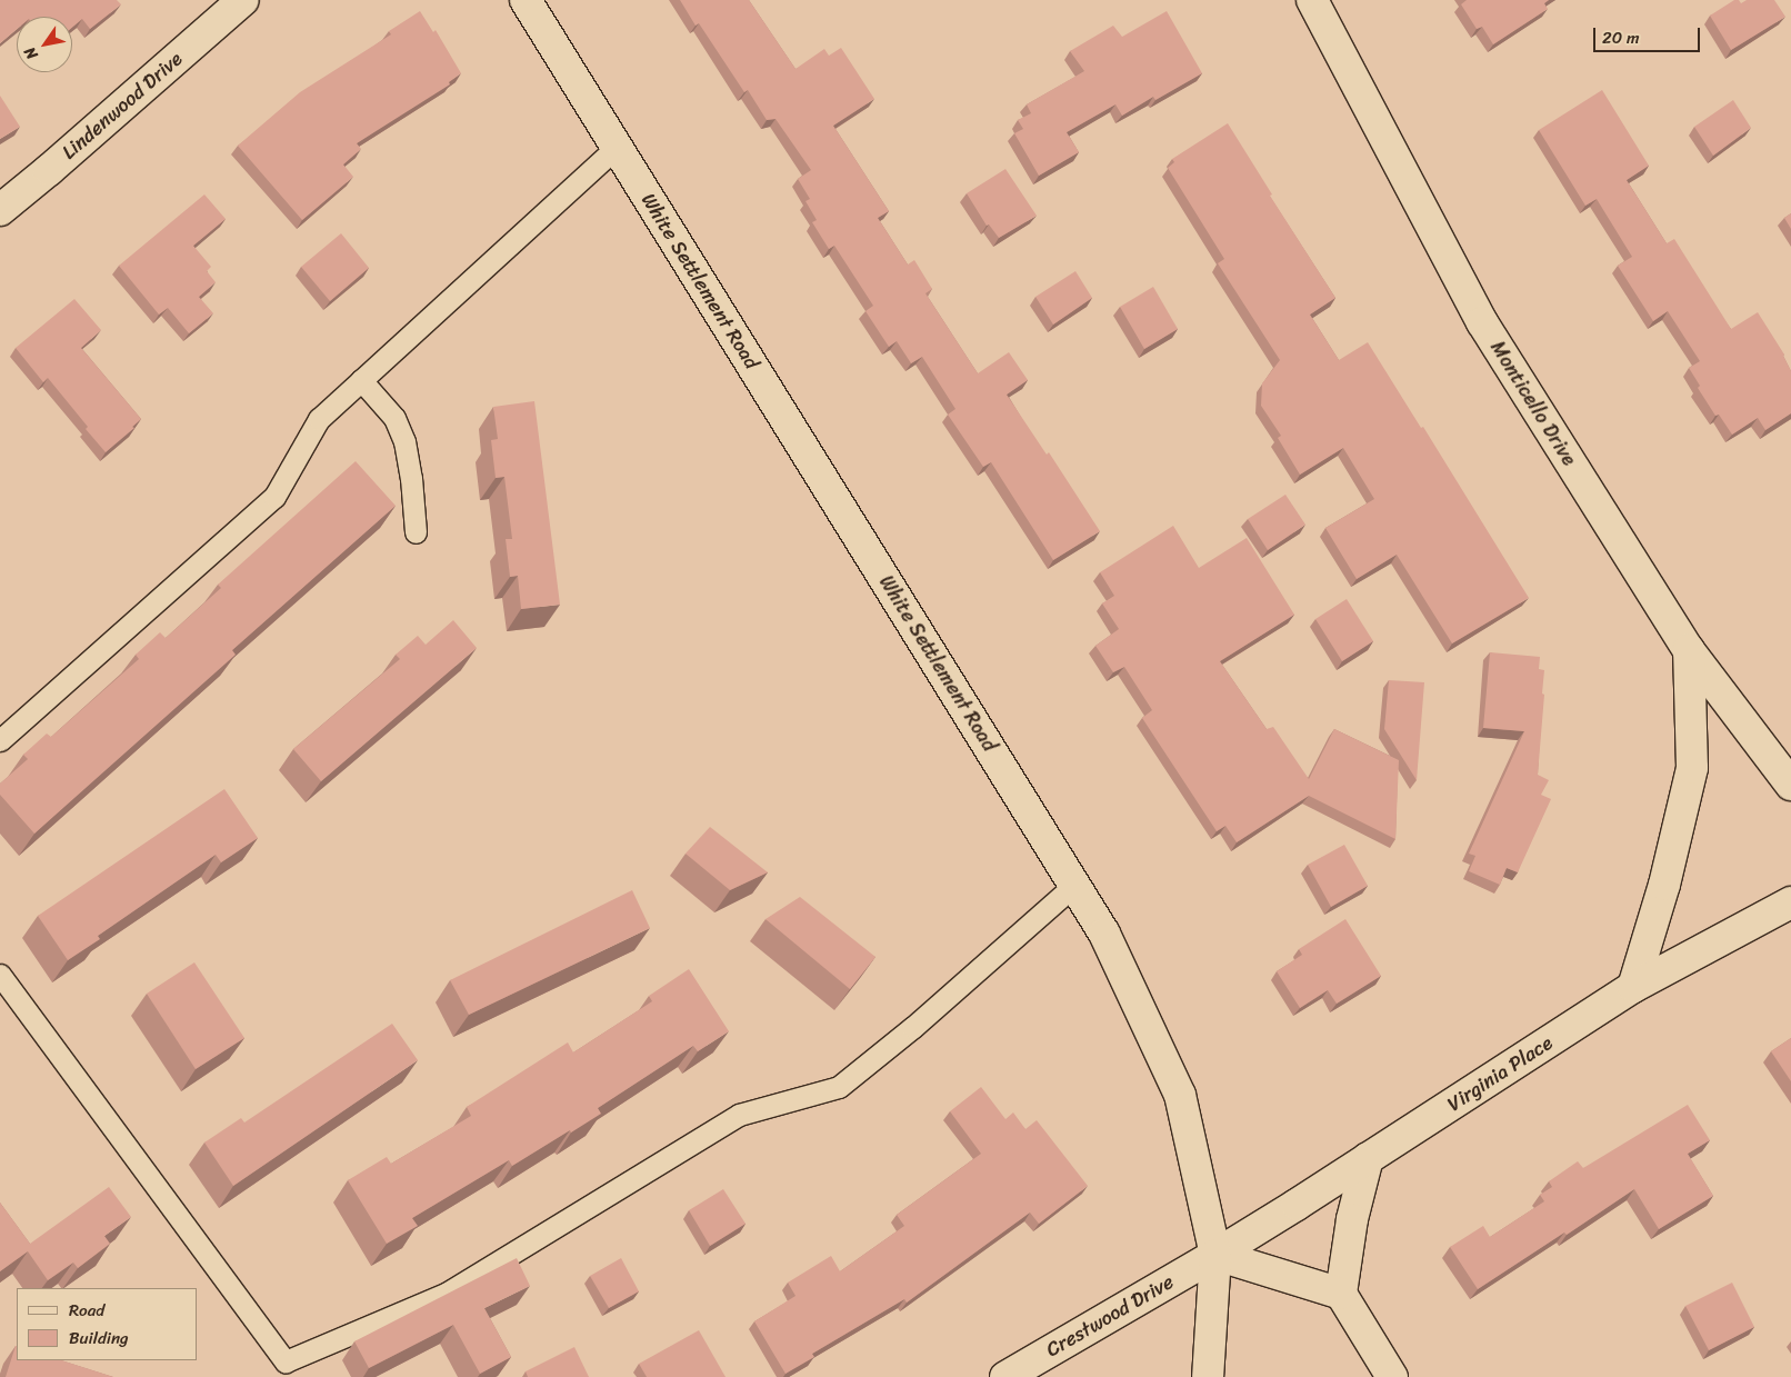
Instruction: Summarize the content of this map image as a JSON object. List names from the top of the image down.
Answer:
{
  "streets": {
    "street": [
      "Lindenwood Drive",
      "White Settlement Road",
      "Monticello Drive",
      "Virginia Place",
      "Crestwood Drive"
    ]
  },
  "crossings": [
    ["White Settlement Road", "Virginia Place"],
    ["White Settlement Road", "Crestwood Drive"],
    ["Virginia Place", "Crestwood Drive"]
  ],
  "legend": ["Road", "Building"],
  "scale_bar": "20 m",
  "north": "bottom left"
}
